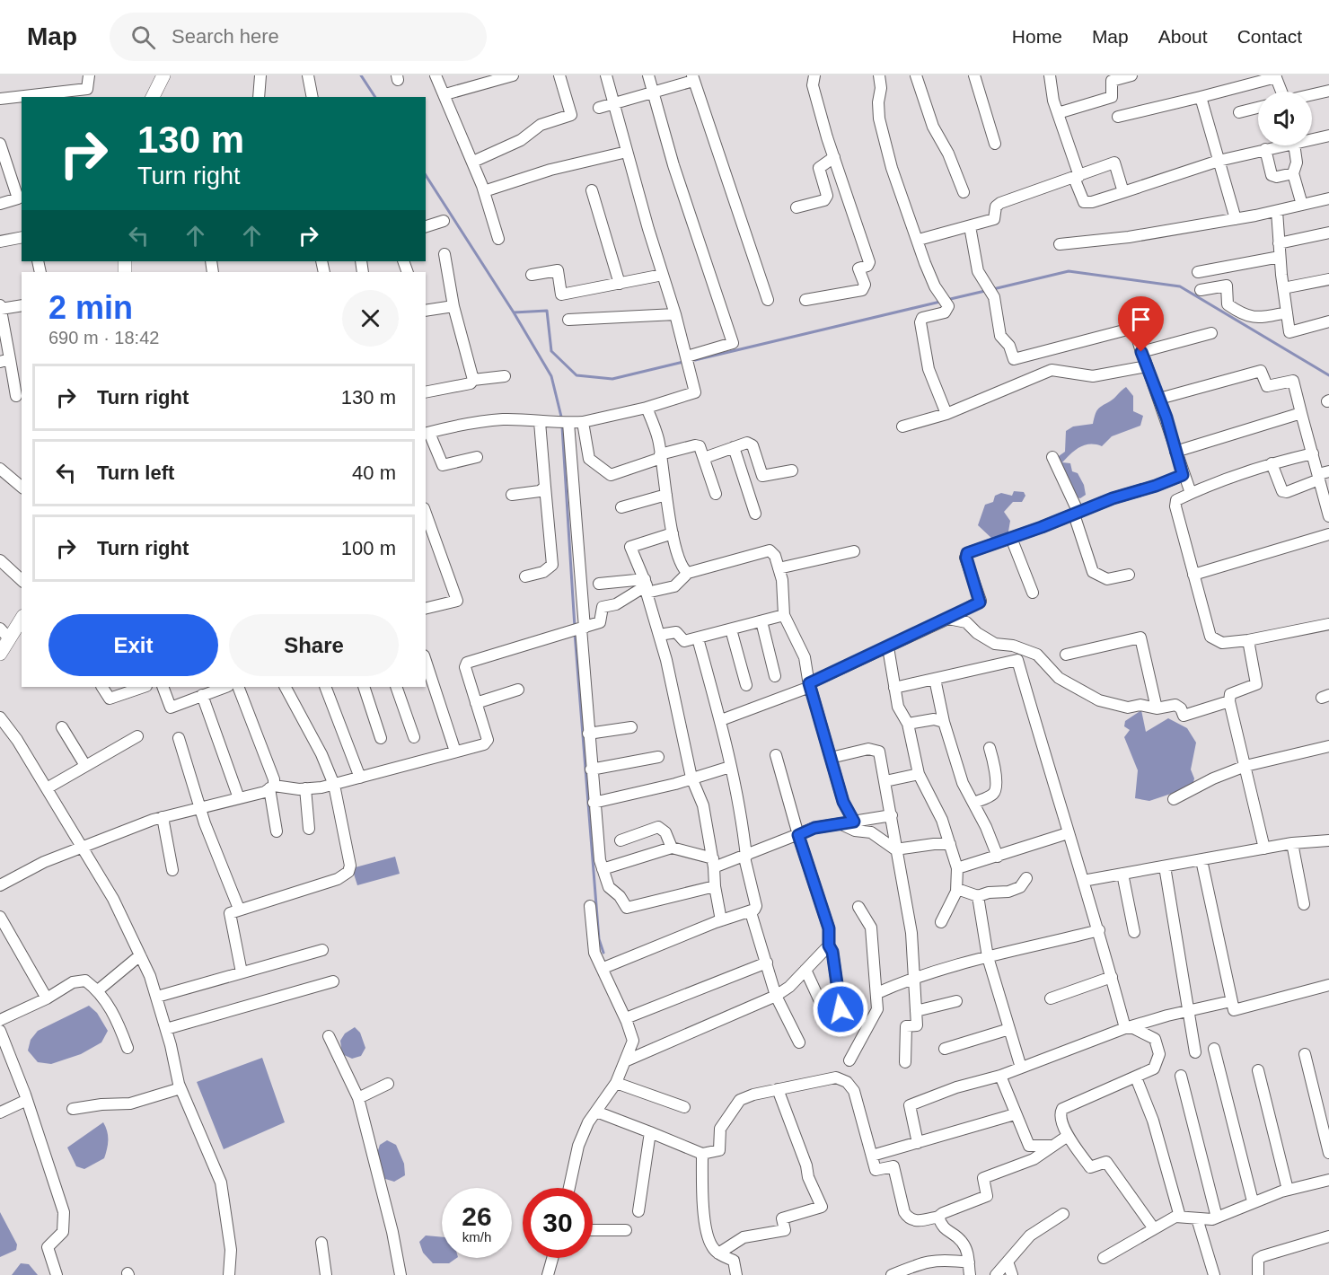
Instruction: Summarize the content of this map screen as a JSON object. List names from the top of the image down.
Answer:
{
  "page": {
    "header": "Map",
    "search": "Search here",
    "nav": [
      "Home",
      "Map",
      "About",
      "Contact"
    ],
    "turn": ["130 m", "Turn right"],
    "heading": ["2 min", "690 m · 18:42"],
    "list": [
      {
        "name": "Turn right",
        "value": "130 m"
      },
      {
        "name": "Turn left",
        "value": "40 m"
      },
      {
        "name": "Turn right",
        "value": "100 m"
      }
    ],
    "buttons": ["Exit", "Share"],
    "speed": "26 km/h",
    "limit": "30"
  }
}
